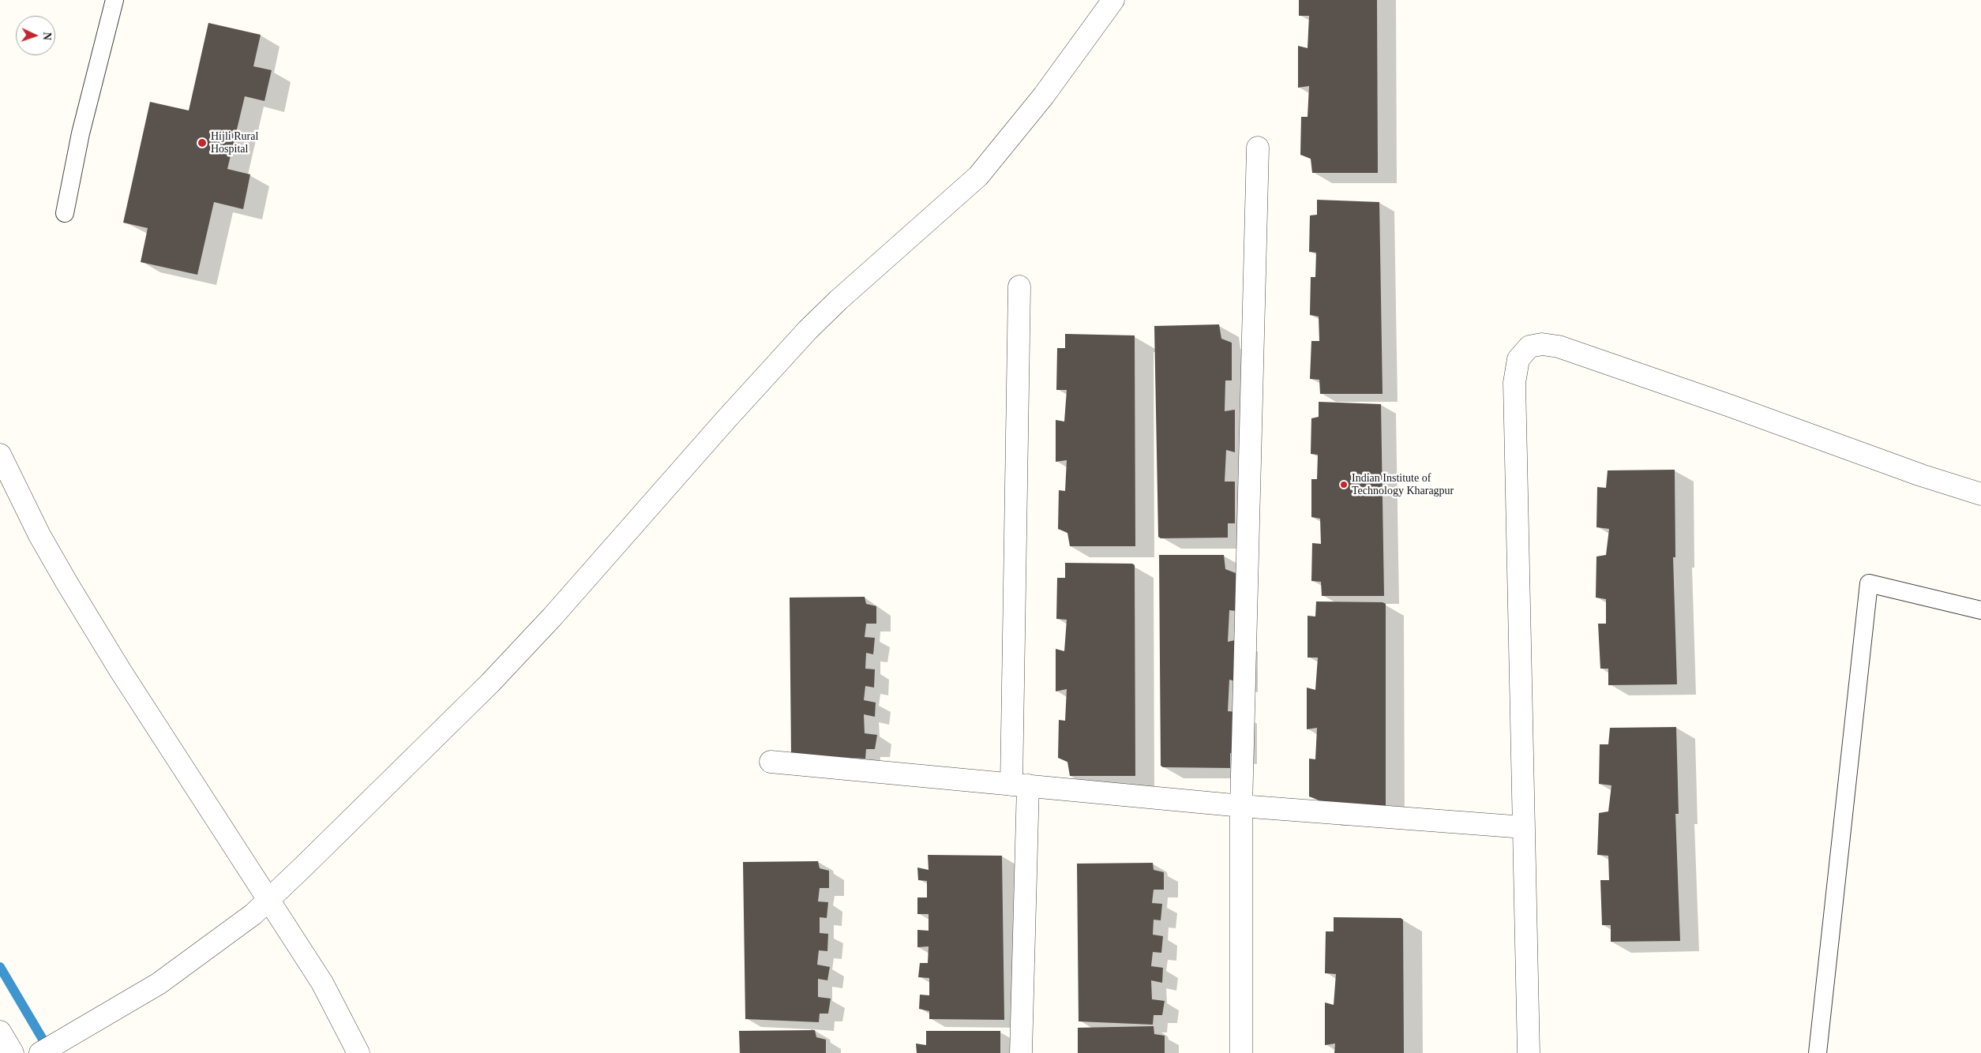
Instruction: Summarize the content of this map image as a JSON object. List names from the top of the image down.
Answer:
{
  "places": ["Hijli Rural Hospital", "Indian Institute of Technology Kharagpur"],
  "north": "right"
}
